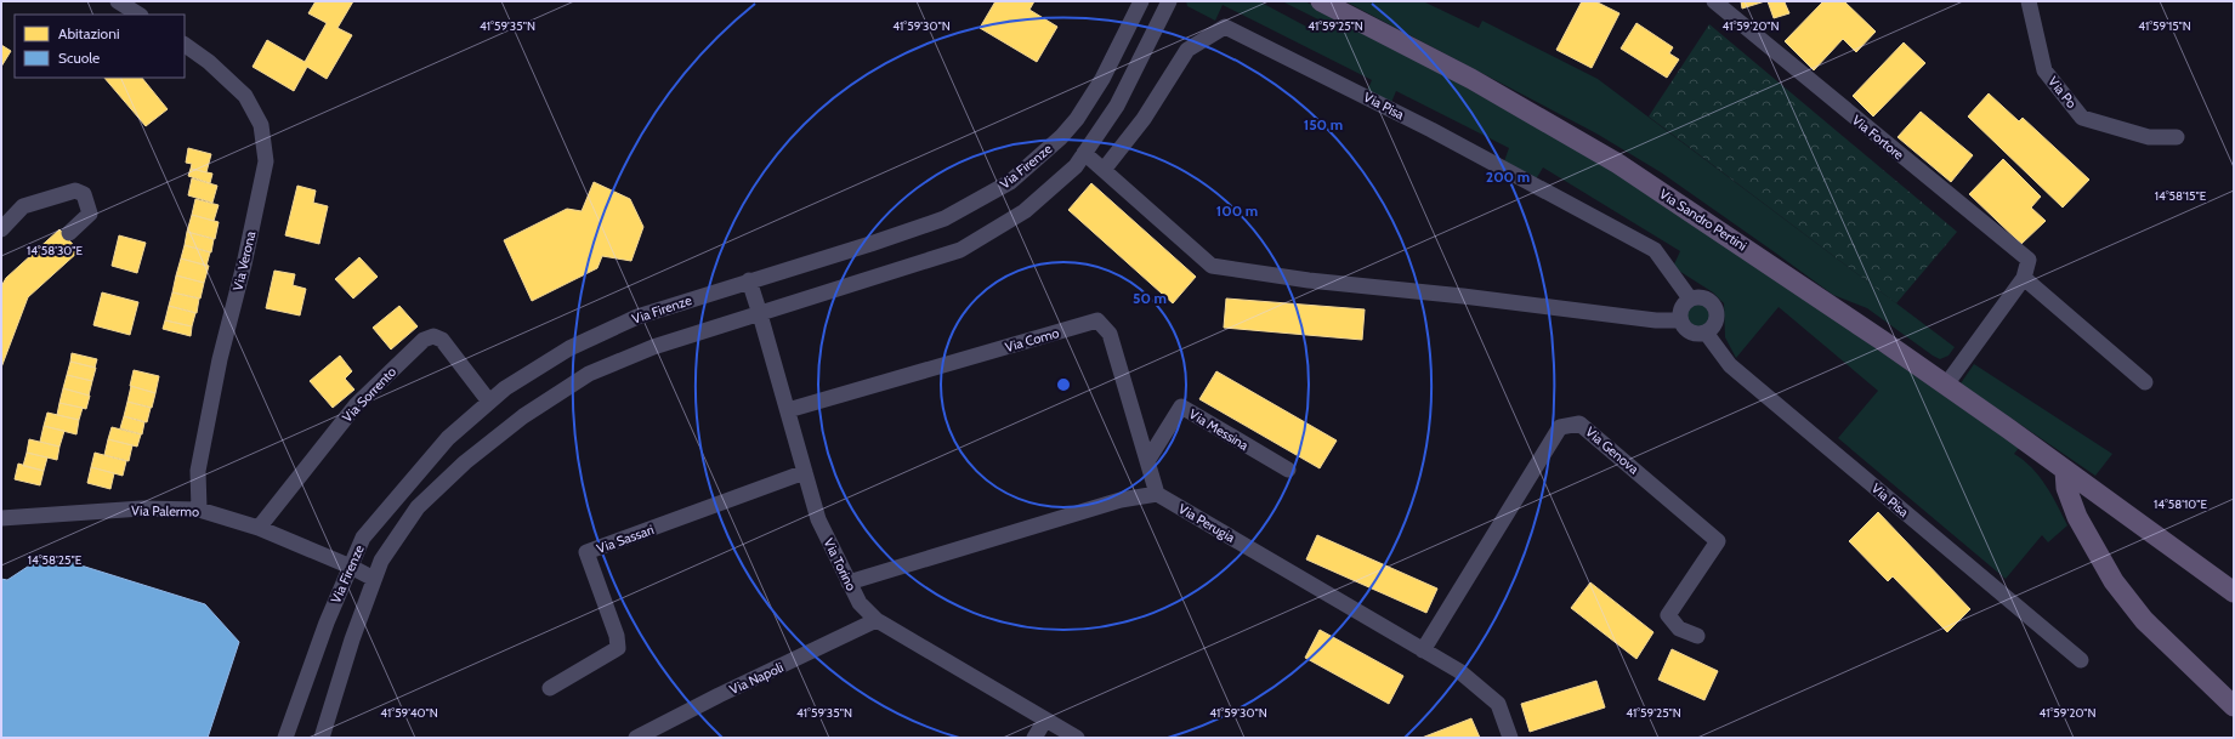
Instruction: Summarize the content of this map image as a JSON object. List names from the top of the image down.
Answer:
{
  "streets": {
    "main road": ["Via Sandro Pertini"],
    "street": [
      "Via Po",
      "Via Pisa",
      "Via Fortore",
      "Via Firenze",
      "Via Verona",
      "Via Como",
      "Via Sorrento",
      "Via Messina",
      "Via Genova",
      "Via Palermo",
      "Via Perugia",
      "Via Sassari",
      "Via Torino",
      "Via Napoli"
    ]
  },
  "crossings": [
    ["Via Firenze", "Via Sorrento"],
    ["Via Firenze", "Via Palermo"],
    ["Via Firenze", "Via Torino"],
    ["Via Verona", "Via Palermo"],
    ["Via Como", "Via Messina"],
    ["Via Como", "Via Perugia"],
    ["Via Como", "Via Torino"],
    ["Via Sorrento", "Via Palermo"],
    ["Via Genova", "Via Perugia"],
    ["Via Sassari", "Via Torino"],
    ["Via Torino", "Via Napoli"]
  ],
  "legend": ["Abitazioni", "Scuole"],
  "coordinates": [
    "41°59'35\"N",
    "41°59'30\"N",
    "41°59'25\"N",
    "41°59'20\"N",
    "41°59'15\"N",
    "14°58'15\"E",
    "14°58'30\"E",
    "14°58'10\"E",
    "14°58'25\"E",
    "41°59'40\"N"
  ],
  "rings": [
    "150 m",
    "200 m",
    "100 m",
    "50 m"
  ]
}
